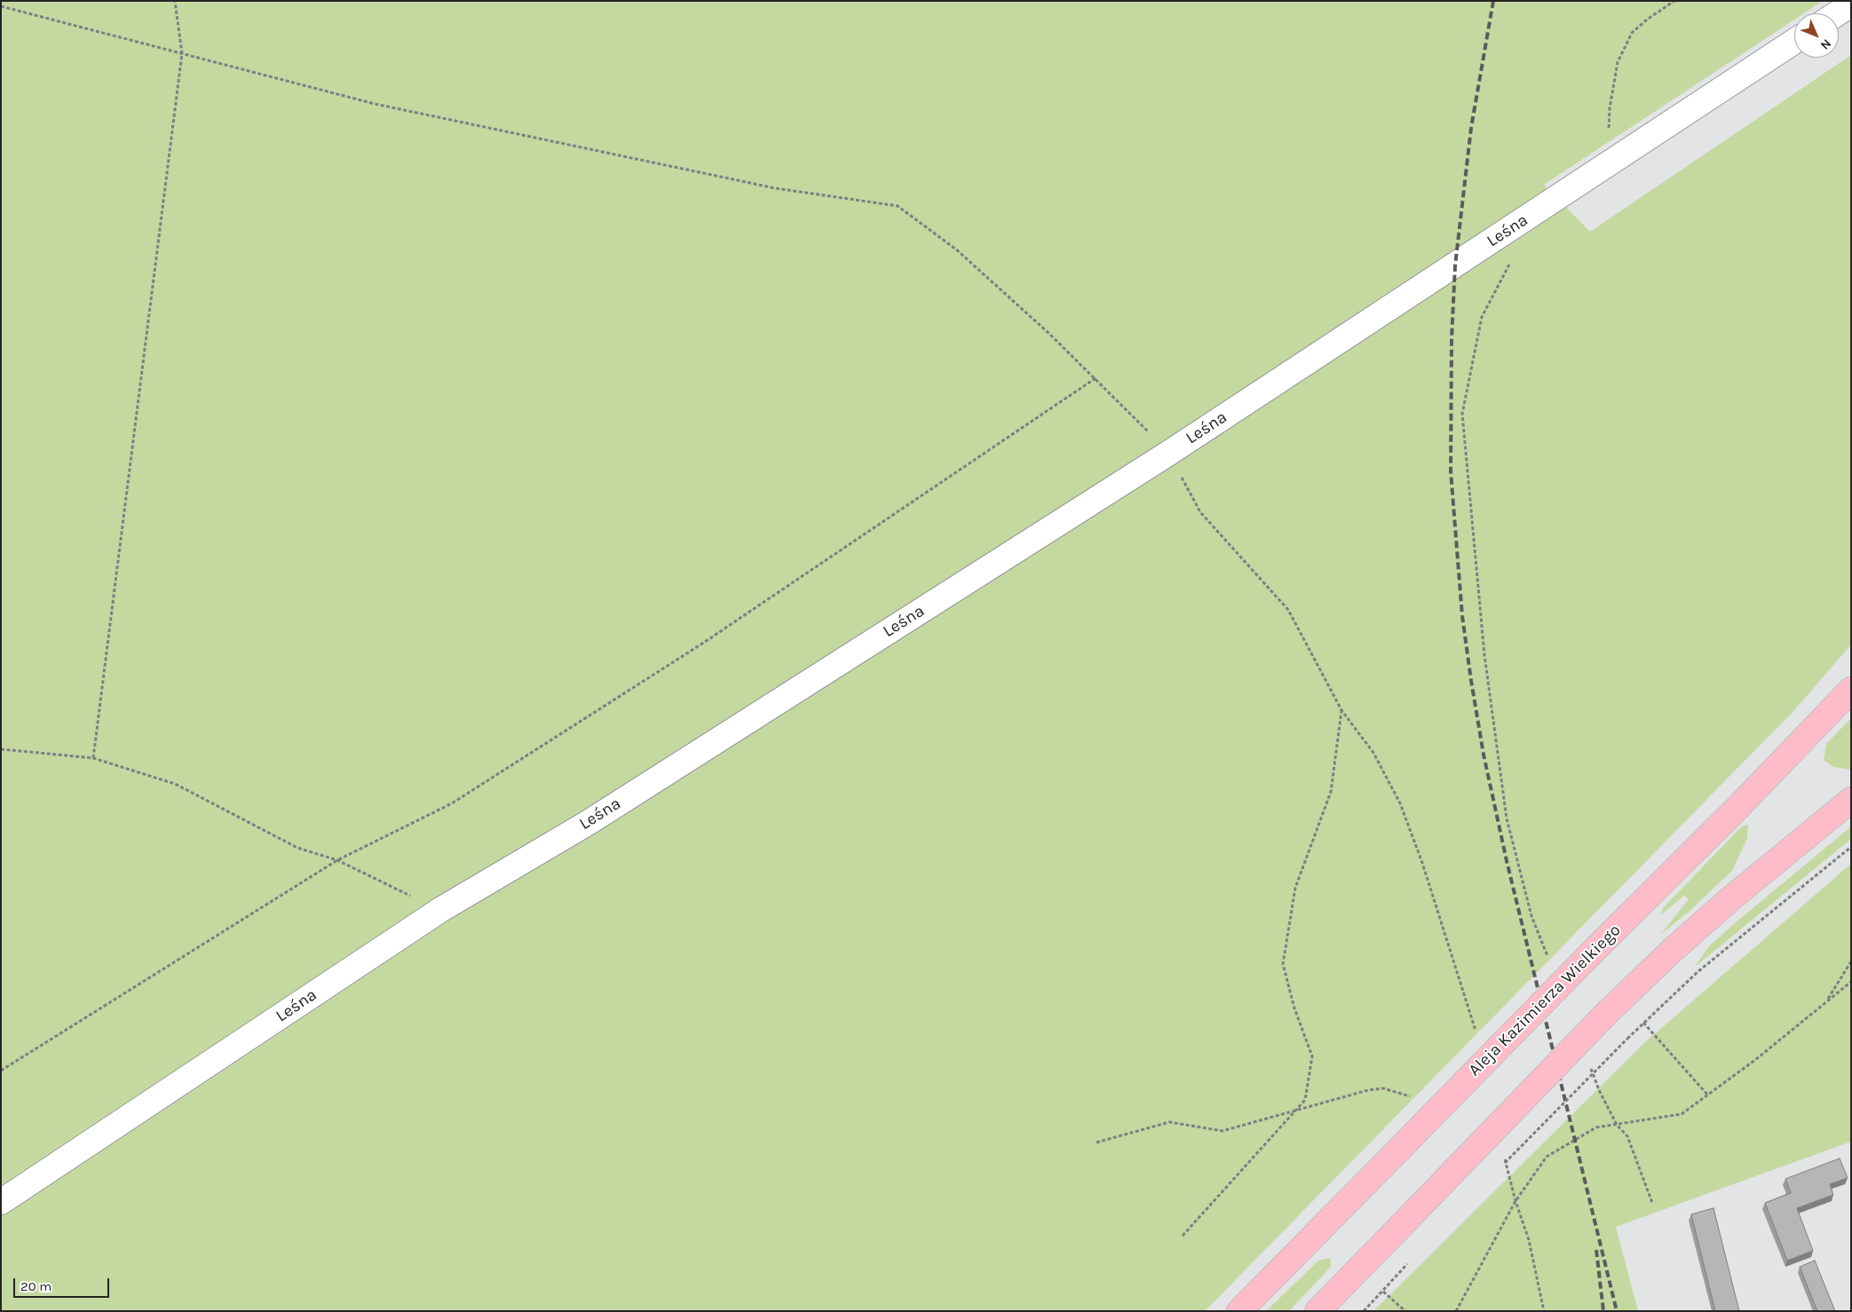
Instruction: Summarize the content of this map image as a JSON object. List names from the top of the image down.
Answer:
{
  "streets": {
    "main road": ["Aleja Kazimierza Wielkiego"],
    "street": ["Leśna"]
  },
  "scale_bar": "20 m",
  "north": "bottom right"
}
